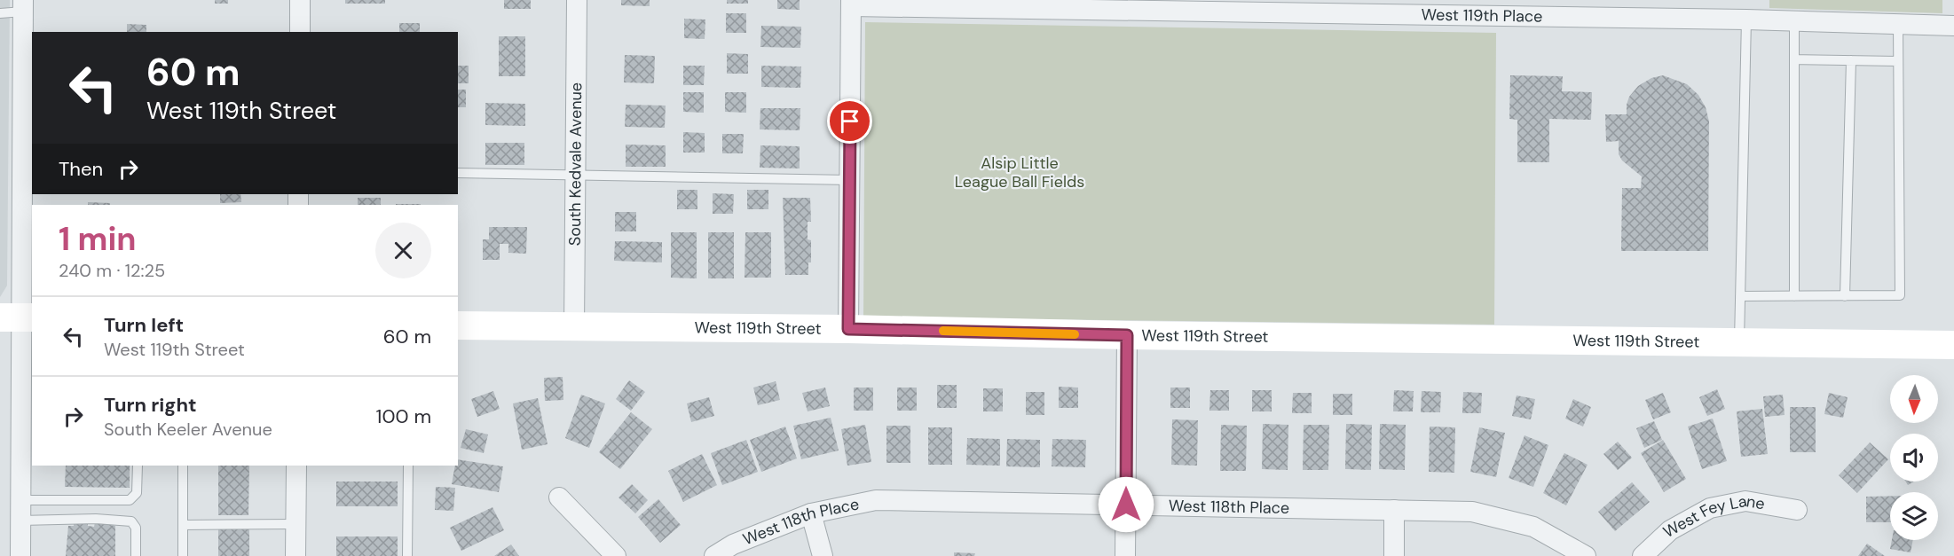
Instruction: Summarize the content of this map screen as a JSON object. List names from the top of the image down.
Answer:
{
  "streets": {
    "street": [
      "West 119th Place",
      "South Kedvale Avenue",
      "West 119th Street",
      "West 118th Place",
      "West Fey Lane"
    ]
  },
  "crossings": [
    ["South Kedvale Avenue", "West 119th Street"]
  ],
  "parks": ["Alsip Little League Ball Fields"],
  "north": "bottom",
  "page": {
    "turn": ["60 m", "West 119th Street"],
    "then": "Then",
    "heading": ["1 min", "240 m · 12:25"],
    "list": [
      {
        "name": "Turn left",
        "note": "West 119th Street",
        "value": "60 m"
      },
      {
        "name": "Turn right",
        "note": "South Keeler Avenue",
        "value": "100 m"
      }
    ]
  }
}
